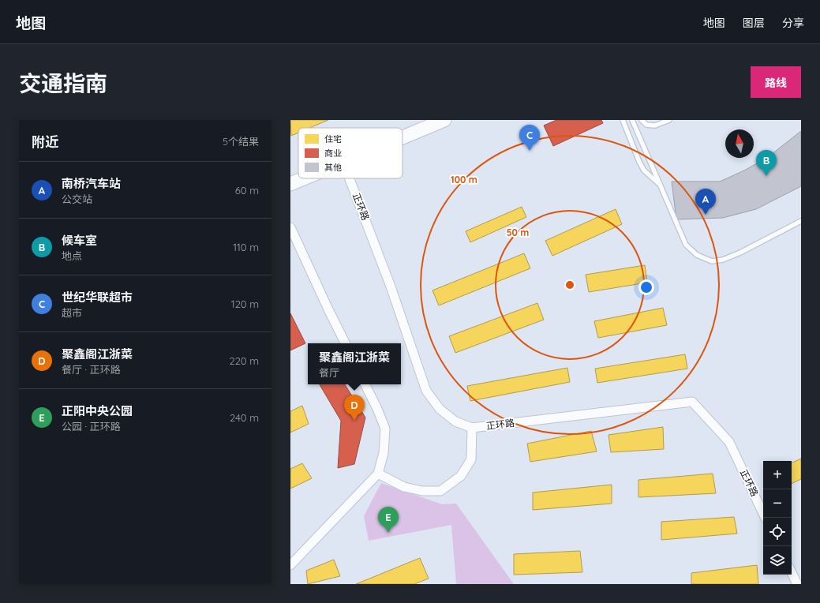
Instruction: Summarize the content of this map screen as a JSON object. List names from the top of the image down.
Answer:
{
  "streets": {
    "street": ["正环路"]
  },
  "legend": ["住宅", "商业", "其他"],
  "north": "top",
  "page": {
    "header": "地图",
    "nav": ["地图", "图层", "分享"],
    "title": "交通指南",
    "buttons": "路线",
    "heading": ["附近", "5个结果"],
    "pins": [
      "C",
      "B",
      "A",
      "D",
      "E"
    ],
    "list": [
      {
        "mark": "A",
        "name": "南桥汽车站",
        "note": "公交站",
        "value": "60 m"
      },
      {
        "mark": "B",
        "name": "候车室",
        "note": "地点",
        "value": "110 m"
      },
      {
        "mark": "C",
        "name": "世纪华联超市",
        "note": "超市",
        "value": "120 m"
      },
      {
        "mark": "D",
        "name": "聚鑫阁江浙菜",
        "note": "餐厅 · 正环路",
        "value": "220 m"
      },
      {
        "mark": "E",
        "name": "正阳中央公园",
        "note": "公园 · 正环路",
        "value": "240 m"
      }
    ],
    "popup": ["聚鑫阁江浙菜", "餐厅"],
    "map_buttons": ["+", "−"]
  },
  "rings": ["100 m", "50 m"]
}
